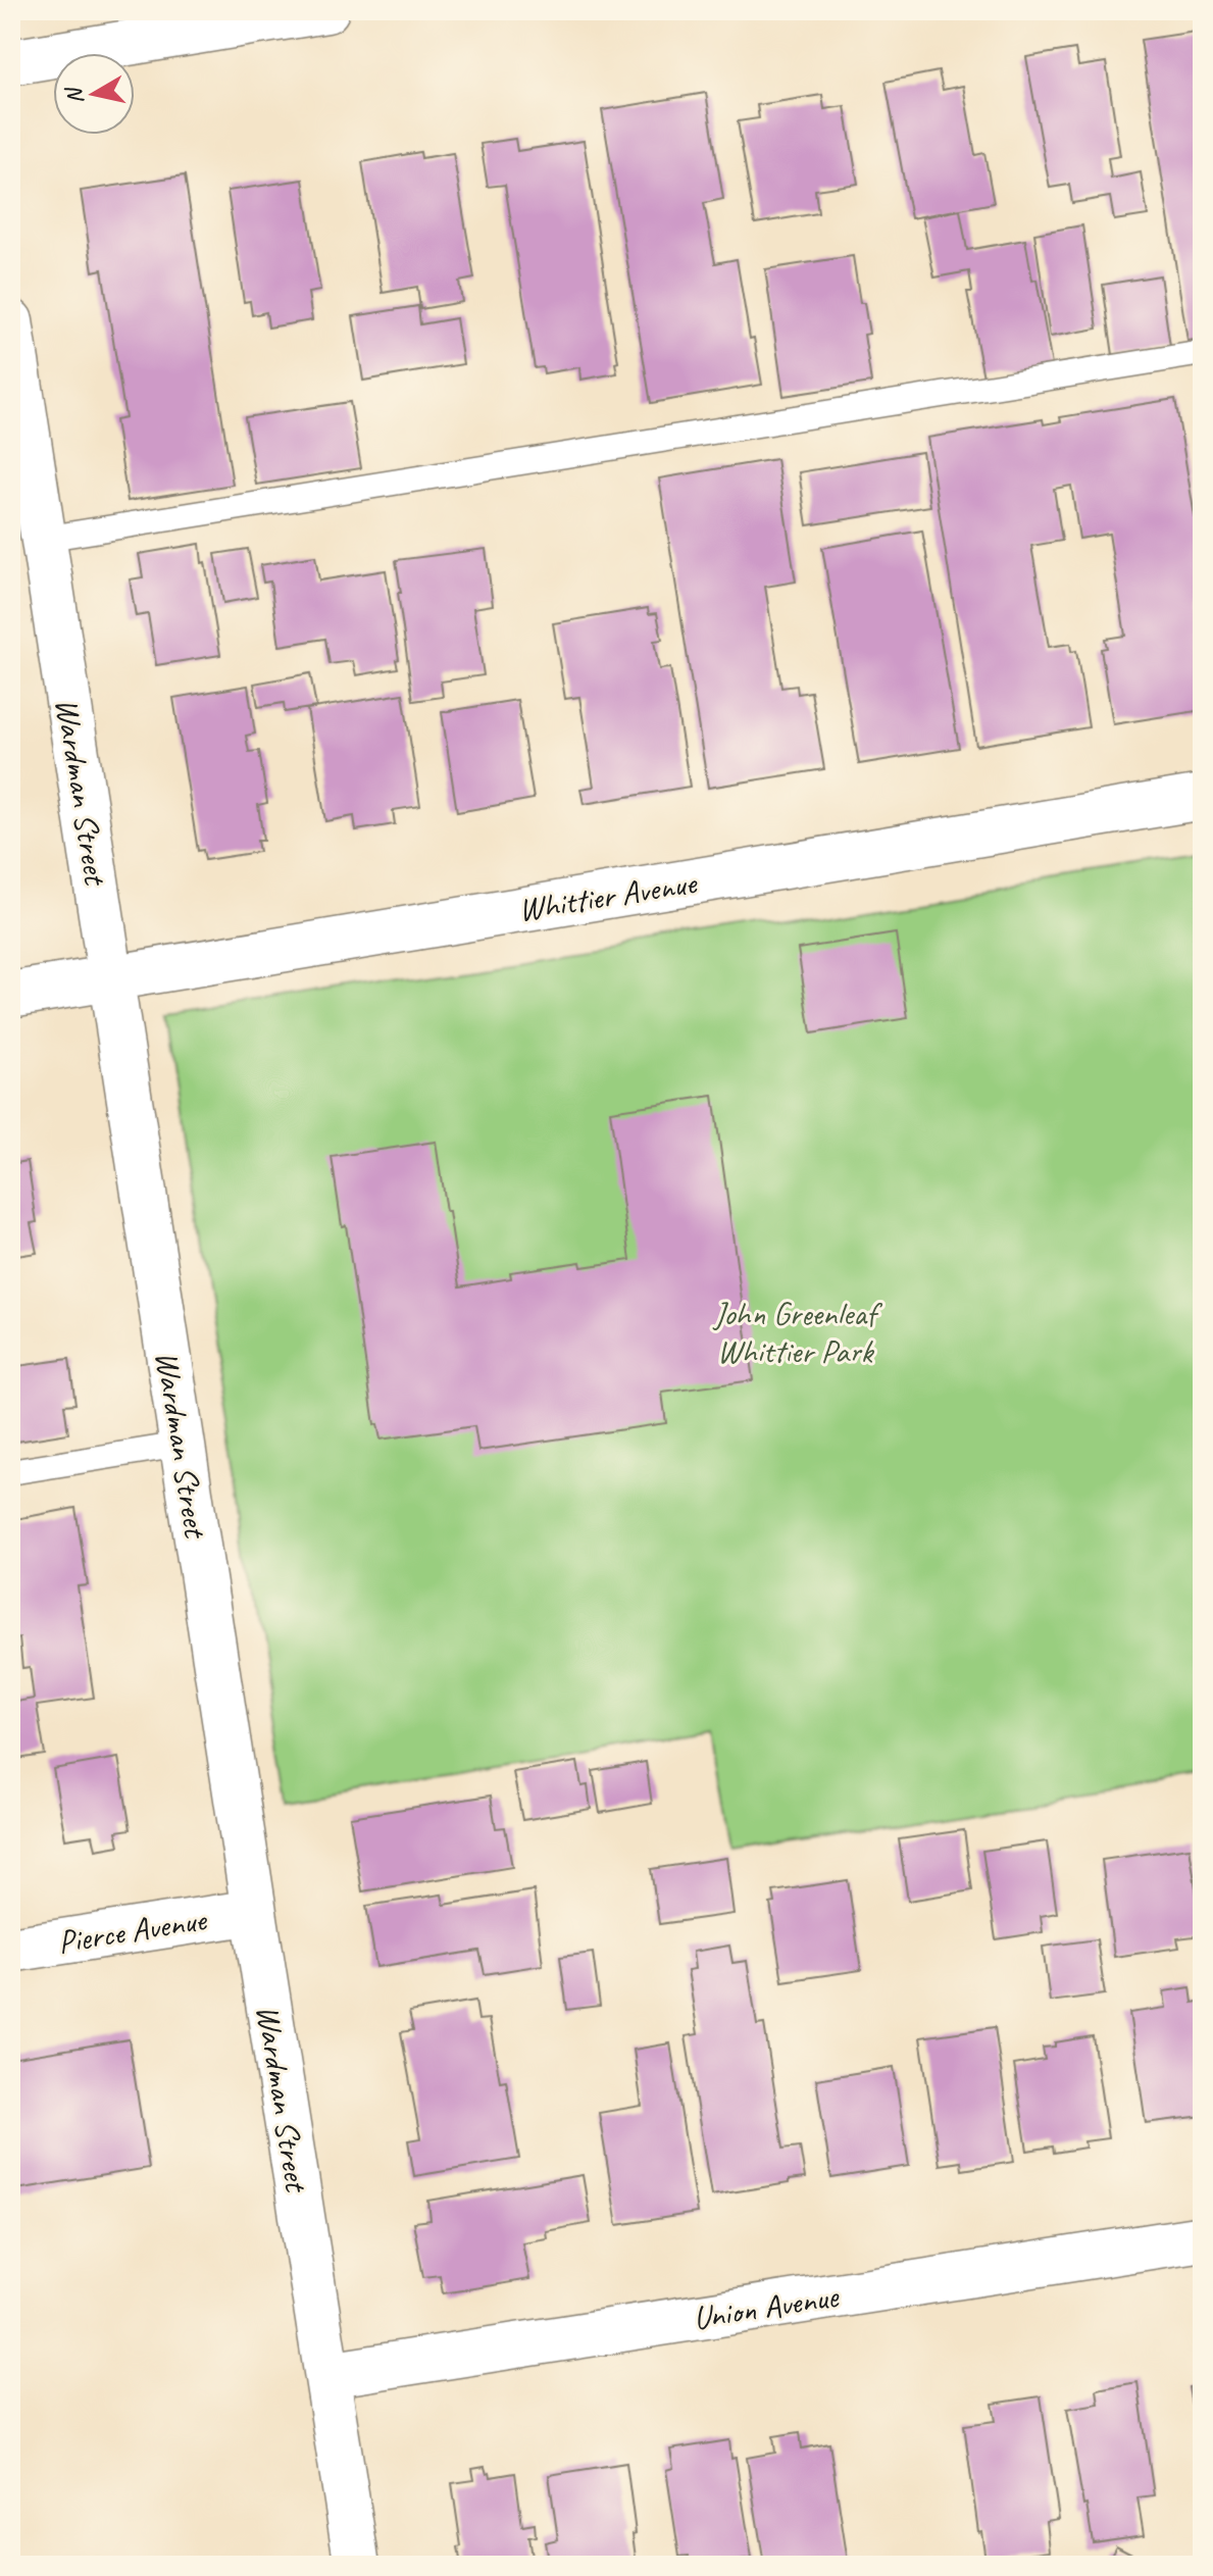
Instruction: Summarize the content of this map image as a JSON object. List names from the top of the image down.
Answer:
{
  "streets": {
    "street": [
      "Wardman Street",
      "Whittier Avenue",
      "Pierce Avenue",
      "Union Avenue"
    ]
  },
  "crossings": [
    ["Wardman Street", "Whittier Avenue"],
    ["Wardman Street", "Pierce Avenue"],
    ["Wardman Street", "Union Avenue"]
  ],
  "parks": ["John Greenleaf Whittier Park"],
  "north": "left"
}
